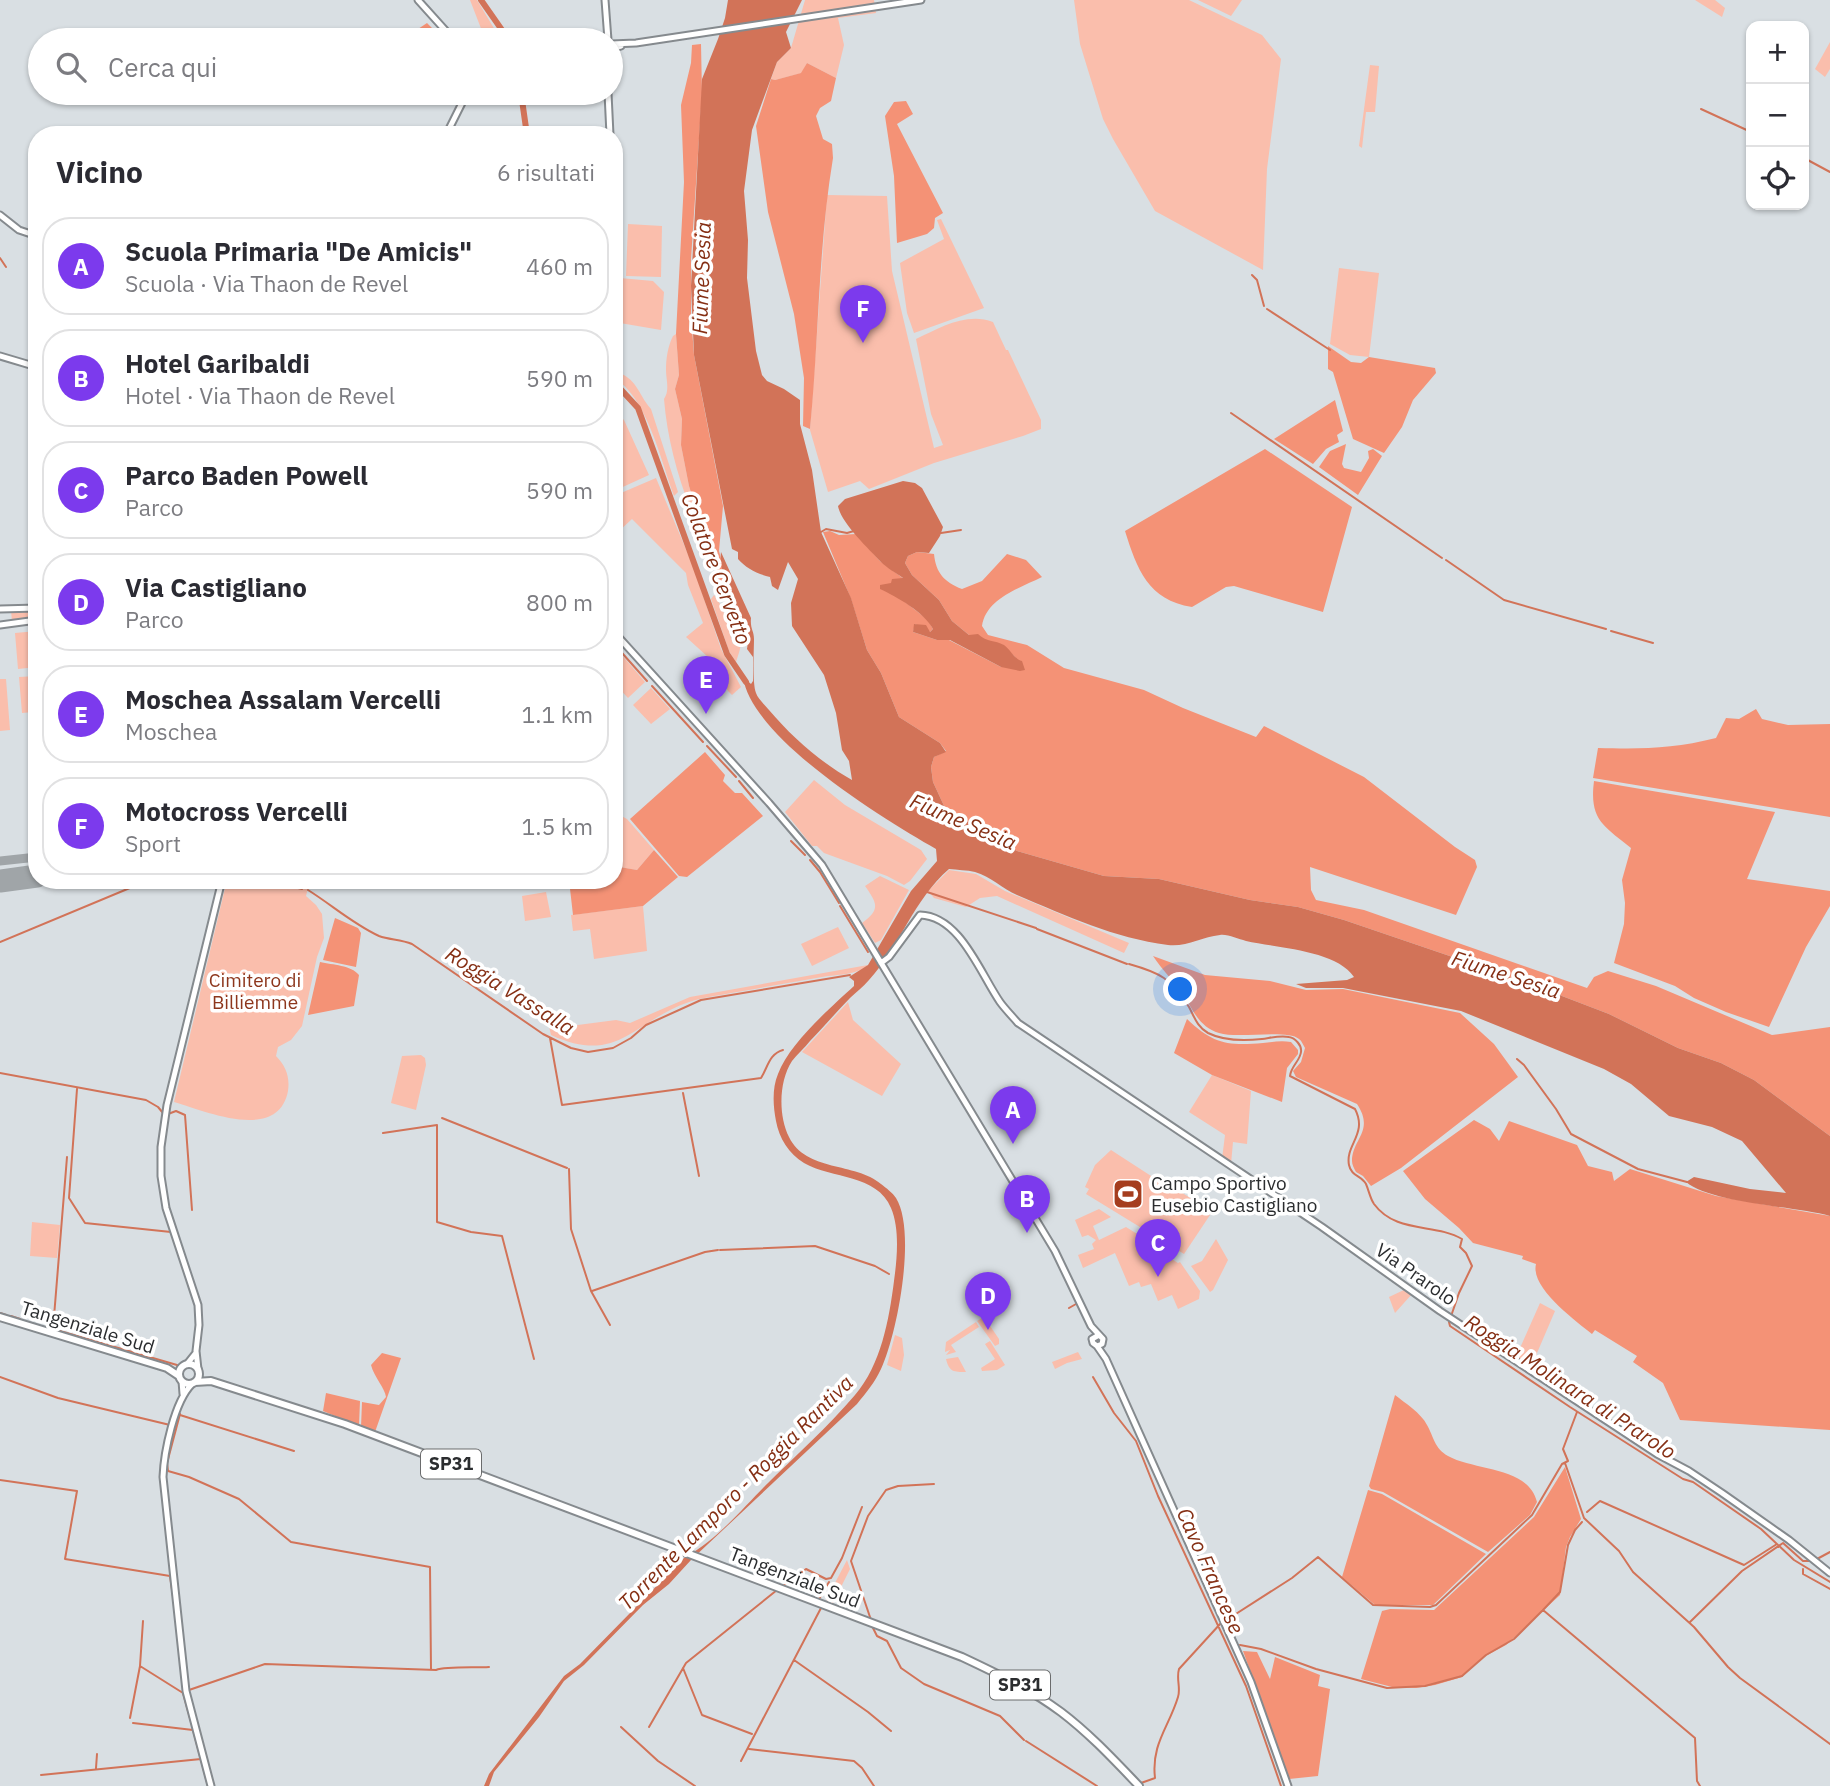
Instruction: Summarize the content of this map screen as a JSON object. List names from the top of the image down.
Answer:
{
  "streets": {
    "main road": ["Via Prarolo", "Tangenziale Sud", "SP31"]
  },
  "crossings": [
    ["Tangenziale Sud", "SP31"]
  ],
  "water": [
    "Fiume Sesia",
    "Colatore Cervetto",
    "Roggia Vassalla",
    "Roggia Molinara di Prarolo",
    "Torrente Lamporo - Roggia Rantiva",
    "Cavo Francese"
  ],
  "parks": ["Cimitero di Billiemme"],
  "places": {
    "sports": ["Campo Sportivo Eusebio Castigliano"]
  },
  "page": {
    "map_buttons": ["+", "−"],
    "search": "Cerca qui",
    "heading": ["Vicino", "6 risultati"],
    "list": [
      {
        "mark": "A",
        "name": "Scuola Primaria \"De Amicis\"",
        "note": "Scuola · Via Thaon de Revel",
        "value": "460 m"
      },
      {
        "mark": "B",
        "name": "Hotel Garibaldi",
        "note": "Hotel · Via Thaon de Revel",
        "value": "590 m"
      },
      {
        "mark": "C",
        "name": "Parco Baden Powell",
        "note": "Parco",
        "value": "590 m"
      },
      {
        "mark": "D",
        "name": "Via Castigliano",
        "note": "Parco",
        "value": "800 m"
      },
      {
        "mark": "E",
        "name": "Moschea Assalam Vercelli",
        "note": "Moschea",
        "value": "1.1 km"
      },
      {
        "mark": "F",
        "name": "Motocross Vercelli",
        "note": "Sport",
        "value": "1.5 km"
      }
    ],
    "pins": [
      "F",
      "E",
      "A",
      "B",
      "C",
      "D"
    ]
  }
}
